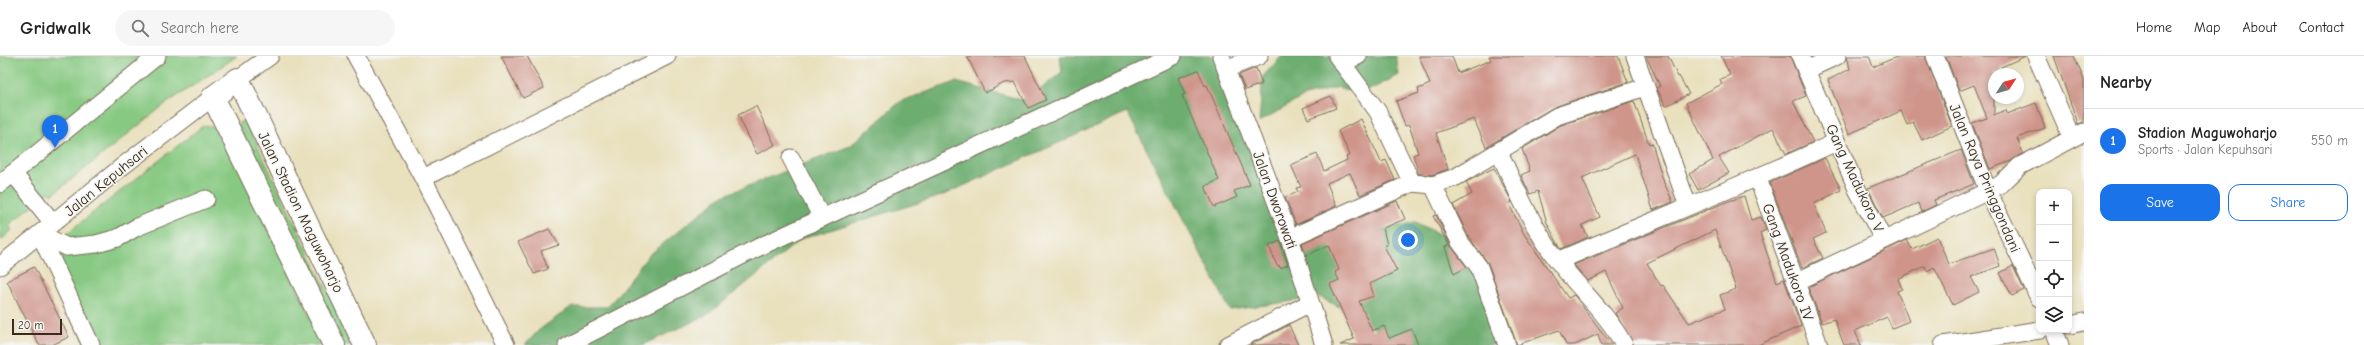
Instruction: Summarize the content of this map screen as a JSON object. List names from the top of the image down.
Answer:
{
  "streets": {
    "main road": ["Jalan Stadion Maguwoharjo"],
    "street": [
      "Gang Madukoro V",
      "Jalan Raya Pringgondani",
      "Jalan Kepuhsari",
      "Jalan Dworowati",
      "Gang Madukoro IV"
    ]
  },
  "crossings": [
    ["Gang Madukoro V", "Jalan Raya Pringgondani"],
    ["Jalan Kepuhsari", "Jalan Stadion Maguwoharjo"]
  ],
  "scale_bar": "20 m",
  "north": "top right",
  "page": {
    "header": "Gridwalk",
    "search": "Search here",
    "nav": [
      "Home",
      "Map",
      "About",
      "Contact"
    ],
    "heading": "Nearby",
    "list": [
      {
        "mark": "1",
        "name": "Stadion Maguwoharjo",
        "note": "Sports · Jalan Kepuhsari",
        "value": "550 m"
      }
    ],
    "pins": "1",
    "buttons": ["Save", "Share"],
    "map_buttons": ["+", "−"],
    "scale": "20 m"
  }
}
